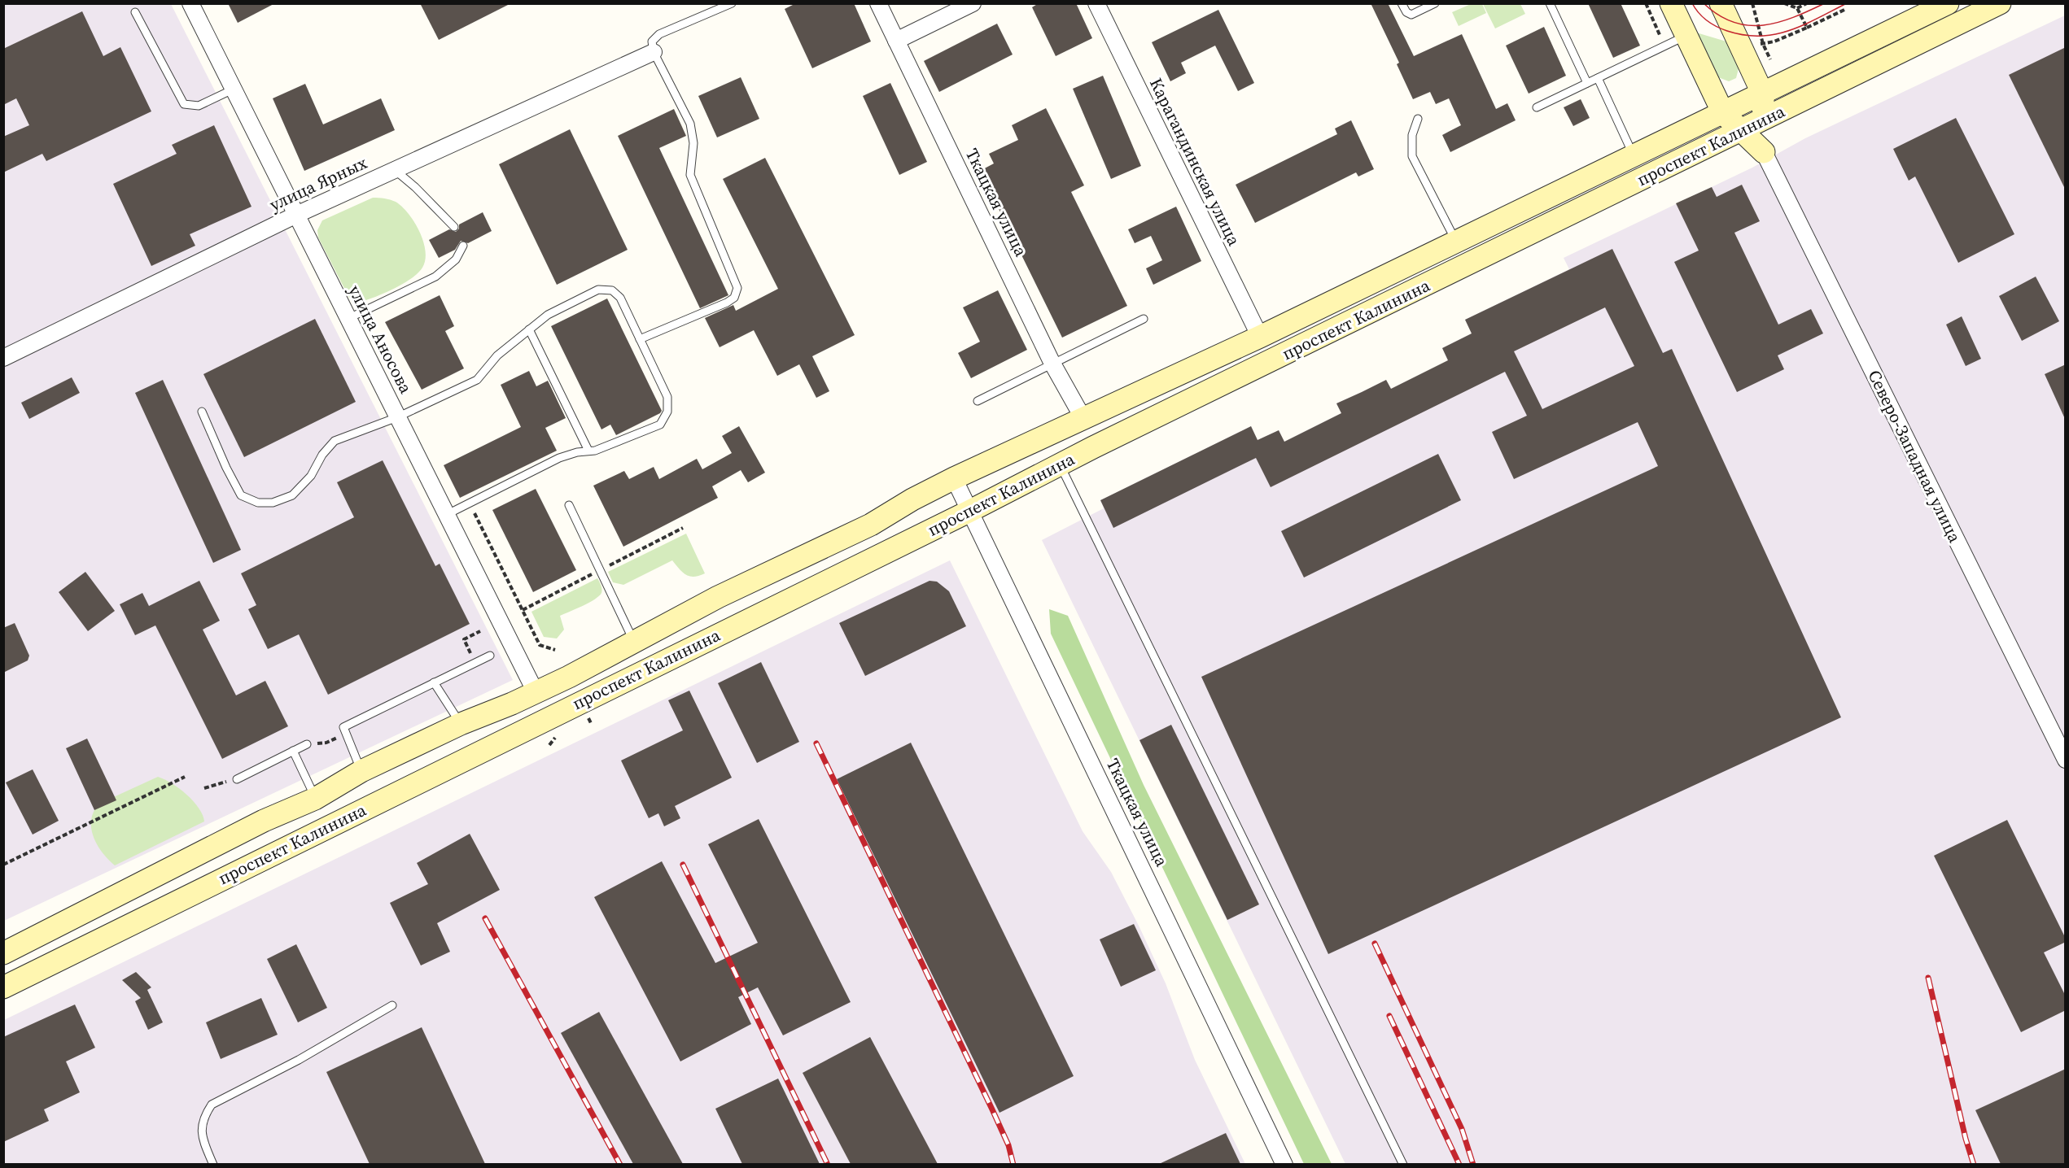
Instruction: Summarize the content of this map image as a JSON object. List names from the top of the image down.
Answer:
{
  "streets": {
    "main road": ["проспект Калинина"],
    "street": [
      "Карагандинская улица",
      "улица Ярных",
      "Ткацкая улица",
      "улица Аносова",
      "Северо-Западная улица"
    ]
  },
  "crossings": [
    ["проспект Калинина", "Карагандинская улица"],
    ["проспект Калинина", "Ткацкая улица"],
    ["проспект Калинина", "улица Аносова"],
    ["улица Ярных", "улица Аносова"]
  ]
}
